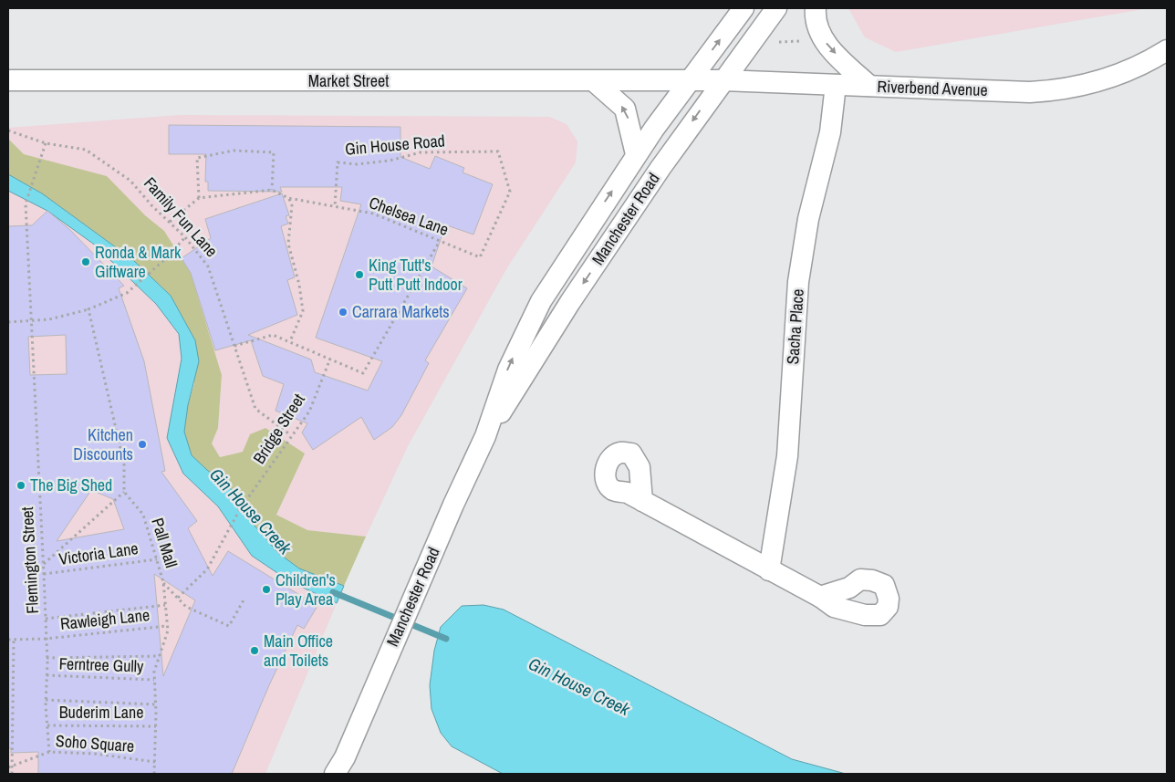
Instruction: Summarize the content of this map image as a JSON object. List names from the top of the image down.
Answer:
{
  "streets": {
    "street": [
      "Market Street",
      "Riverbend Avenue",
      "Manchester Road",
      "Sacha Place"
    ],
    "path": [
      "Gin House Road",
      "Chelsea Lane",
      "Family Fun Lane",
      "Bridge Street",
      "Pall Mall",
      "Victoria Lane",
      "Flemington Street",
      "Rawleigh Lane",
      "Ferntree Gully",
      "Buderim Lane",
      "Soho Square"
    ]
  },
  "crossings": [
    ["Market Street", "Riverbend Avenue"],
    ["Market Street", "Manchester Road"],
    ["Riverbend Avenue", "Manchester Road"],
    ["Riverbend Avenue", "Sacha Place"],
    ["Gin House Road", "Chelsea Lane"],
    ["Family Fun Lane", "Bridge Street"],
    ["Family Fun Lane", "Flemington Street"],
    ["Pall Mall", "Victoria Lane"],
    ["Pall Mall", "Rawleigh Lane"],
    ["Pall Mall", "Ferntree Gully"],
    ["Pall Mall", "Buderim Lane"],
    ["Pall Mall", "Soho Square"],
    ["Victoria Lane", "Flemington Street"],
    ["Flemington Street", "Rawleigh Lane"],
    ["Flemington Street", "Ferntree Gully"],
    ["Flemington Street", "Buderim Lane"],
    ["Flemington Street", "Soho Square"]
  ],
  "water": ["Gin House Creek"],
  "places": [
    "Ronda & Mark Giftware",
    "King Tutt's Putt Putt Indoor",
    "Carrara Markets",
    "Kitchen Discounts",
    "The Big Shed",
    "Children's Play Area",
    "Main Office and Toilets"
  ]
}
